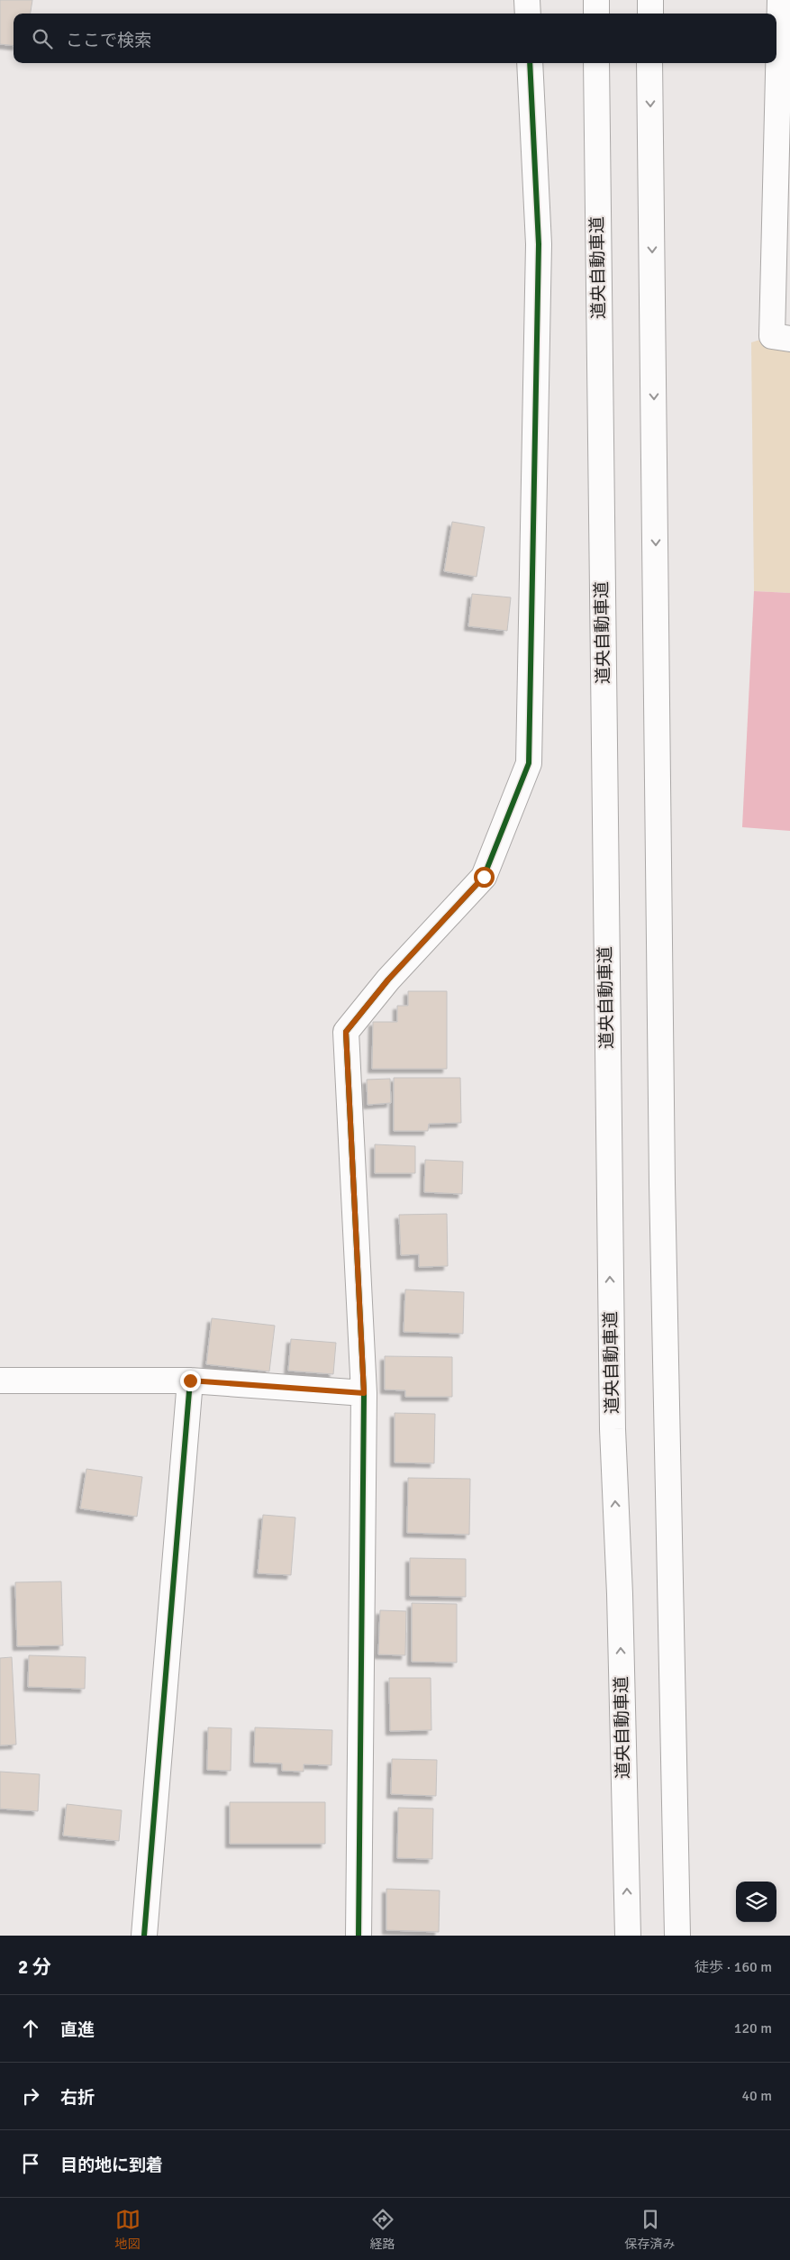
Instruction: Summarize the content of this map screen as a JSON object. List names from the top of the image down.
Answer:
{
  "streets": {
    "main road": ["道央自動車道"]
  },
  "page": {
    "search": "ここで検索",
    "heading": ["2 分", "徒歩 · 160 m"],
    "list": [
      ["直進", "120 m"],
      ["右折", "40 m"],
      "目的地に到着"
    ],
    "nav": ["地図", "経路", "保存済み"]
  }
}
